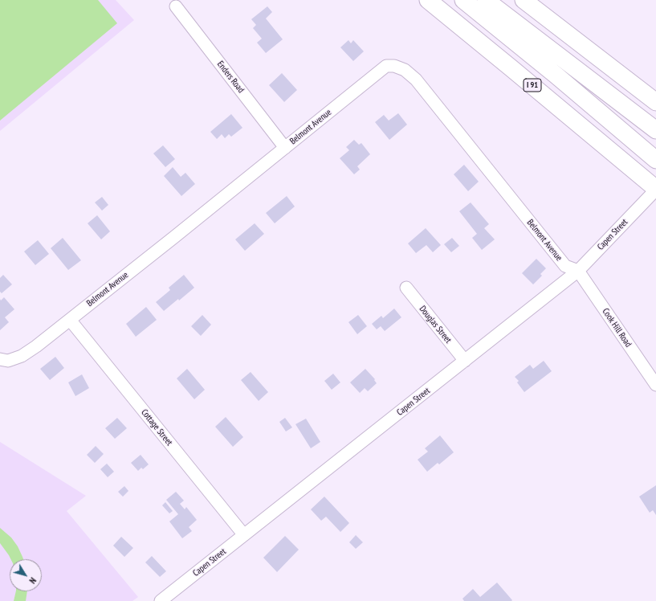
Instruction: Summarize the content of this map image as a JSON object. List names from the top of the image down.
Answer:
{
  "streets": {
    "highway": ["I 91"],
    "street": [
      "Enders Road",
      "Belmont Avenue",
      "Capen Street",
      "Douglas Street",
      "Cook Hill Road",
      "Cottage Street"
    ]
  },
  "crossings": [
    ["Enders Road", "Belmont Avenue"],
    ["I 91", "Capen Street"],
    ["Belmont Avenue", "Capen Street"],
    ["Belmont Avenue", "Cook Hill Road"],
    ["Belmont Avenue", "Cottage Street"],
    ["Capen Street", "Douglas Street"],
    ["Capen Street", "Cook Hill Road"],
    ["Capen Street", "Cottage Street"]
  ],
  "north": "bottom right"
}
